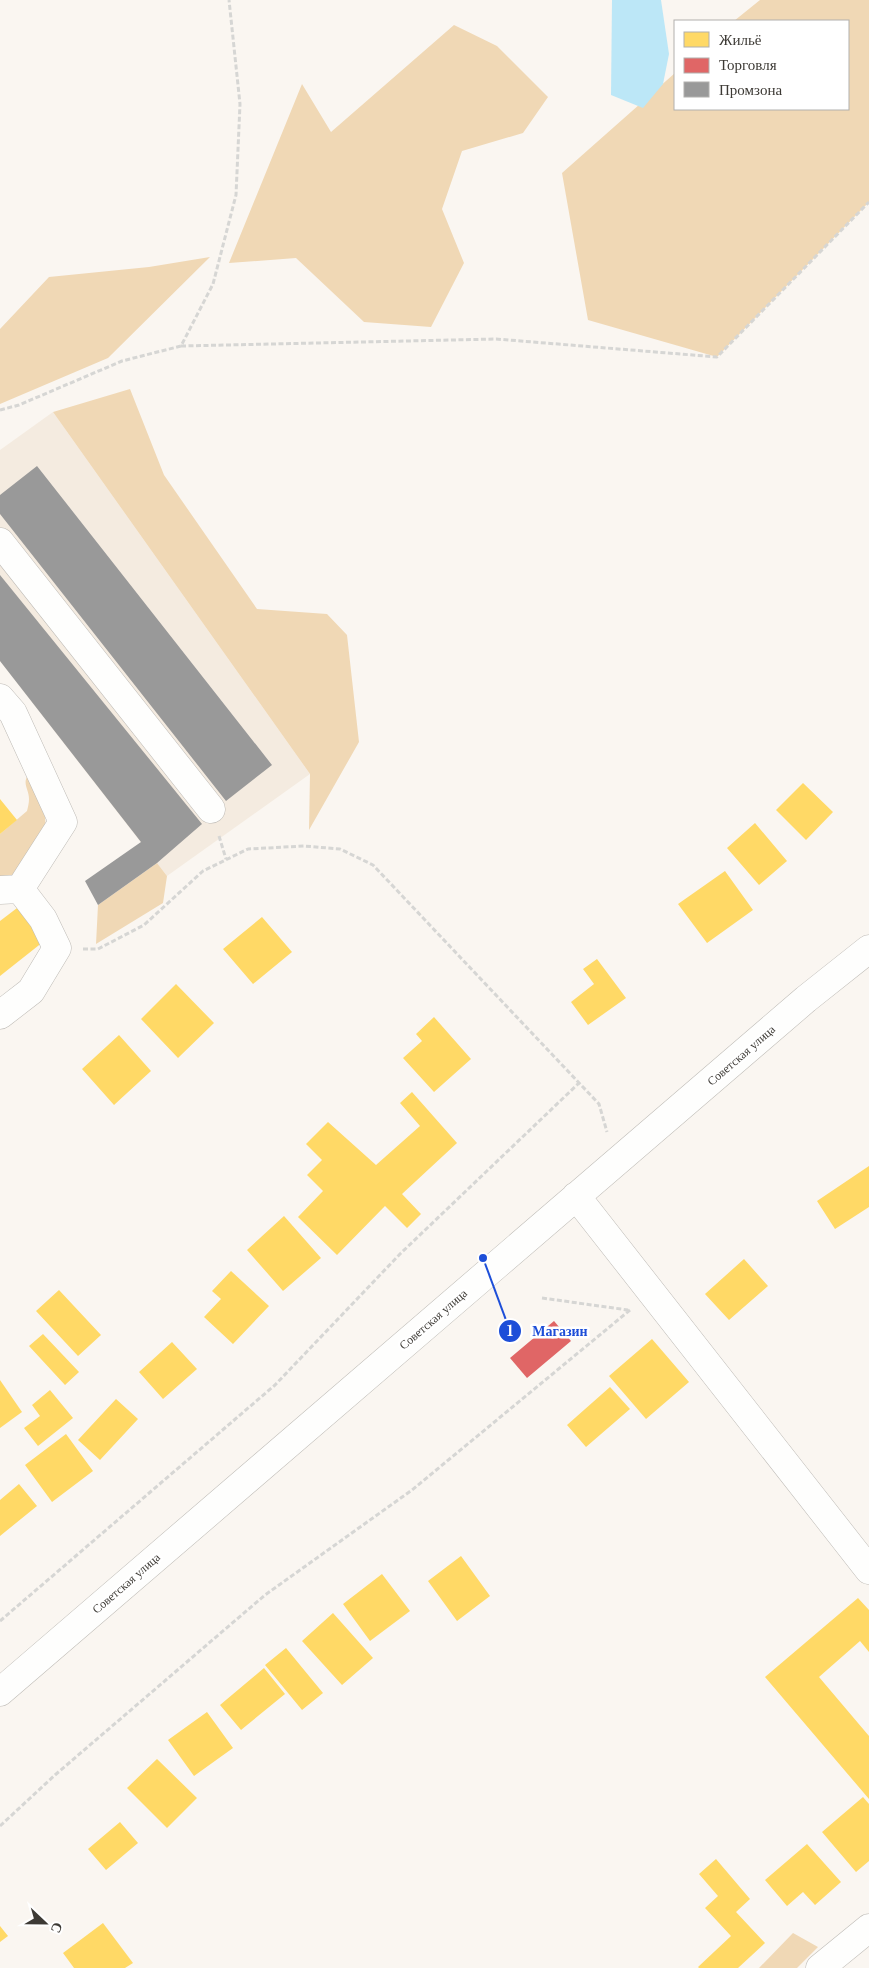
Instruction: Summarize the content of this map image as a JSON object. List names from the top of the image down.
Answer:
{
  "streets": {
    "street": ["Советская улица"]
  },
  "places": ["Магазин"],
  "legend": ["Жильё", "Торговля", "Промзона"],
  "north": "right"
}
